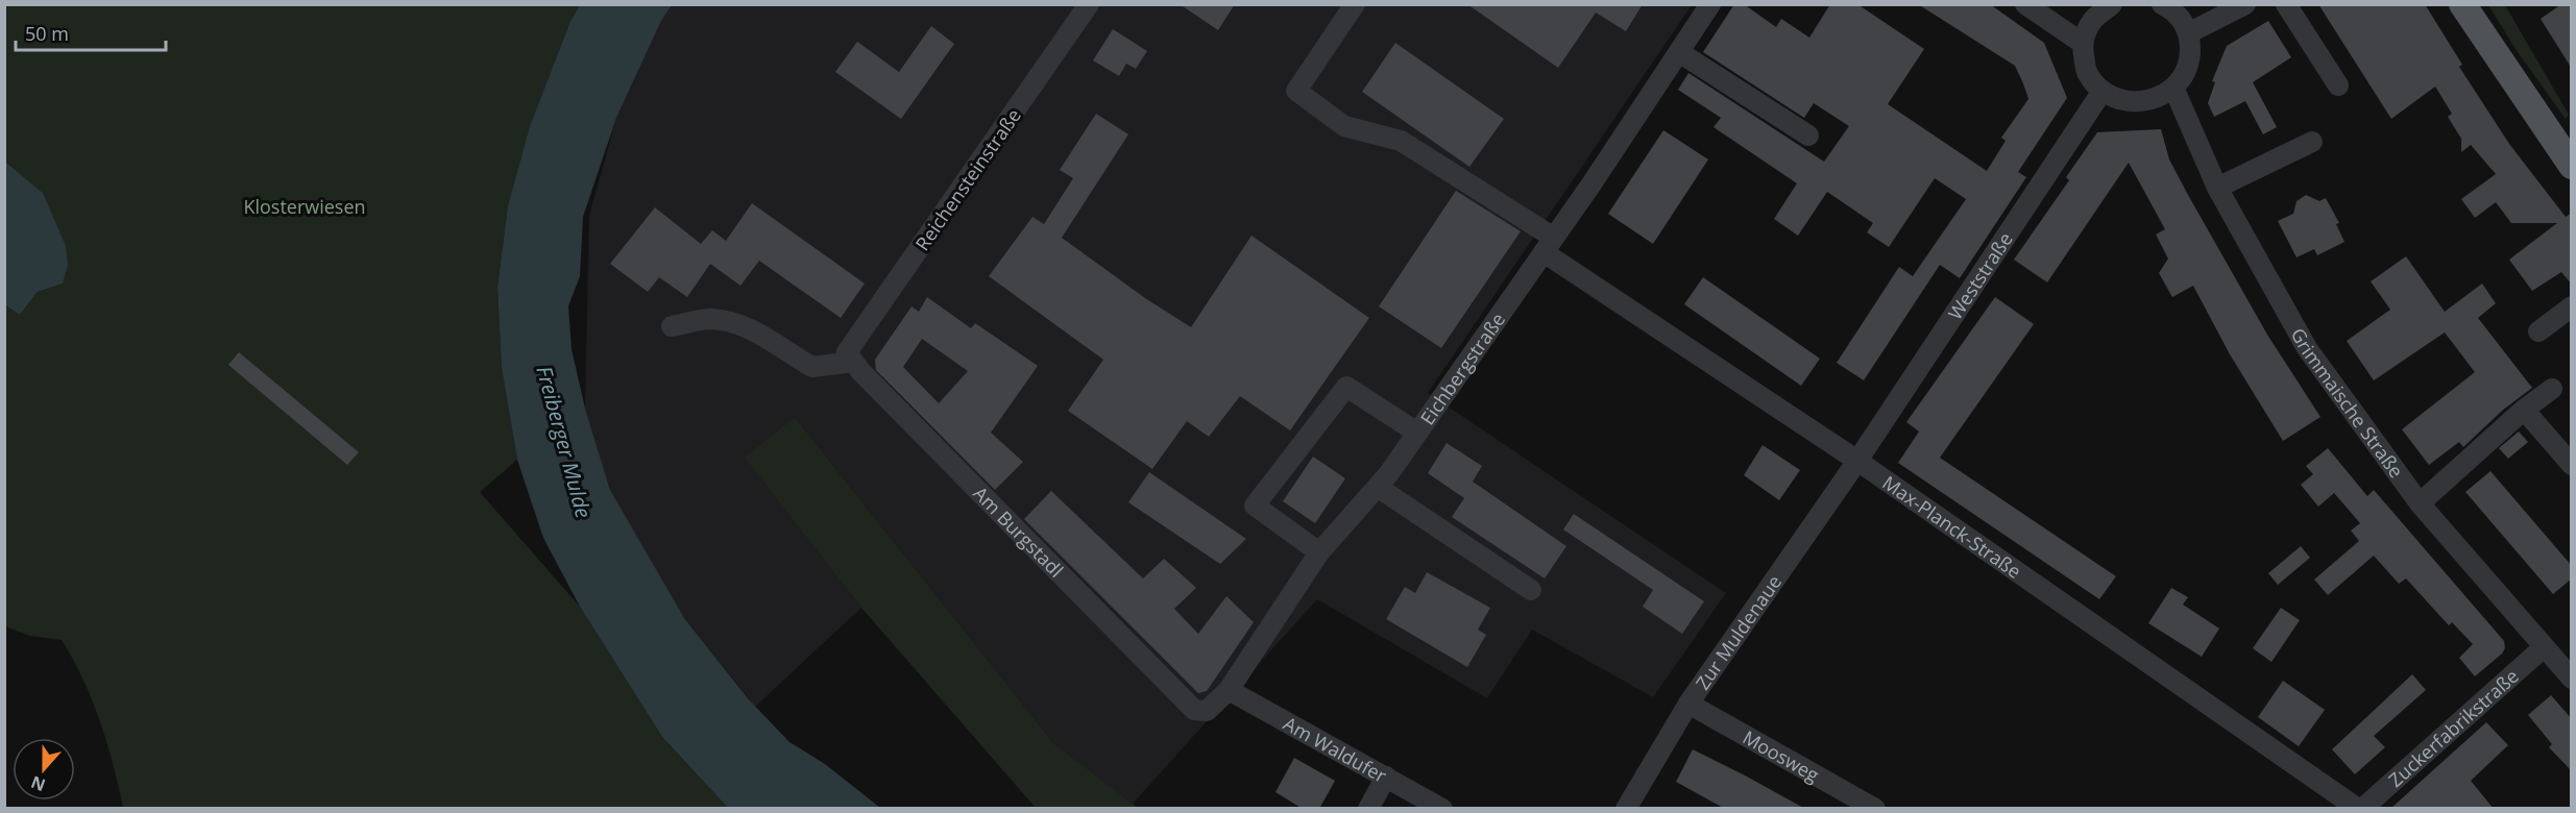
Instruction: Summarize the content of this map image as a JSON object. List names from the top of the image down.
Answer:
{
  "streets": {
    "street": [
      "Reichensteinstraße",
      "Weststraße",
      "Eichbergstraße",
      "Grimmaische Straße",
      "Max-Planck-Straße",
      "Am Burgstadl",
      "Zur Muldenaue",
      "Zuckerfabrikstraße",
      "Am Waldufer",
      "Moosweg"
    ]
  },
  "crossings": [
    ["Reichensteinstraße", "Am Burgstadl"],
    ["Weststraße", "Max-Planck-Straße"],
    ["Weststraße", "Zur Muldenaue"],
    ["Eichbergstraße", "Max-Planck-Straße"],
    ["Eichbergstraße", "Am Burgstadl"],
    ["Eichbergstraße", "Am Waldufer"],
    ["Grimmaische Straße", "Zuckerfabrikstraße"],
    ["Max-Planck-Straße", "Zur Muldenaue"],
    ["Max-Planck-Straße", "Zuckerfabrikstraße"],
    ["Zur Muldenaue", "Moosweg"]
  ],
  "water": ["Freiberger Mulde"],
  "parks": ["Klosterwiesen"],
  "scale_bar": "50 m",
  "north": "bottom"
}
